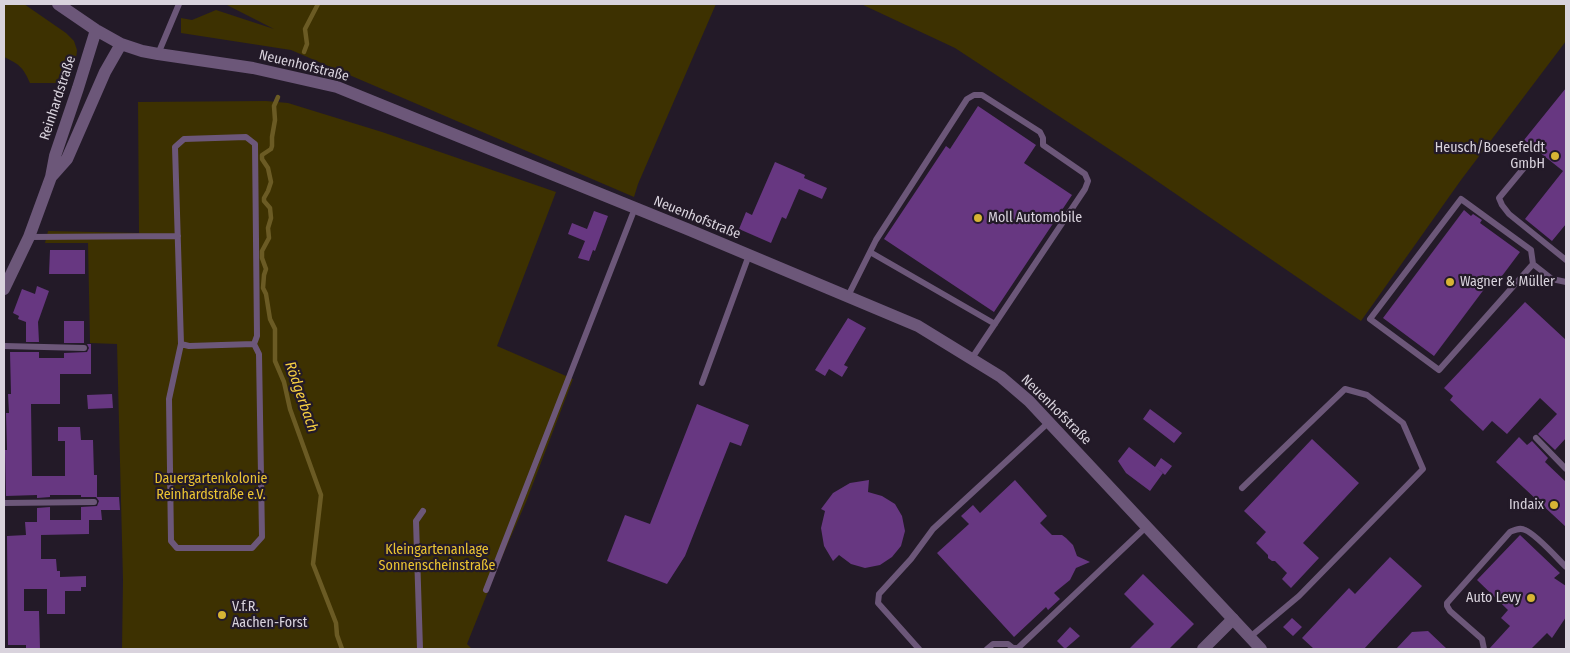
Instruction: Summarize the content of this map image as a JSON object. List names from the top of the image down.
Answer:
{
  "streets": {
    "street": ["Neuenhofstraße", "Reinhardstraße"]
  },
  "crossings": [
    ["Neuenhofstraße", "Reinhardstraße"]
  ],
  "water": ["Rödgerbach"],
  "parks": ["Dauergartenkolonie Reinhardstraße e.V.", "Kleingartenanlage Sonnenscheinstraße"],
  "places": [
    "Heusch/Boesefeldt GmbH",
    "Moll Automobile",
    "Wagner & Müller",
    "Indaix",
    "Auto Levy",
    "V.f.R. Aachen-Forst"
  ]
}
